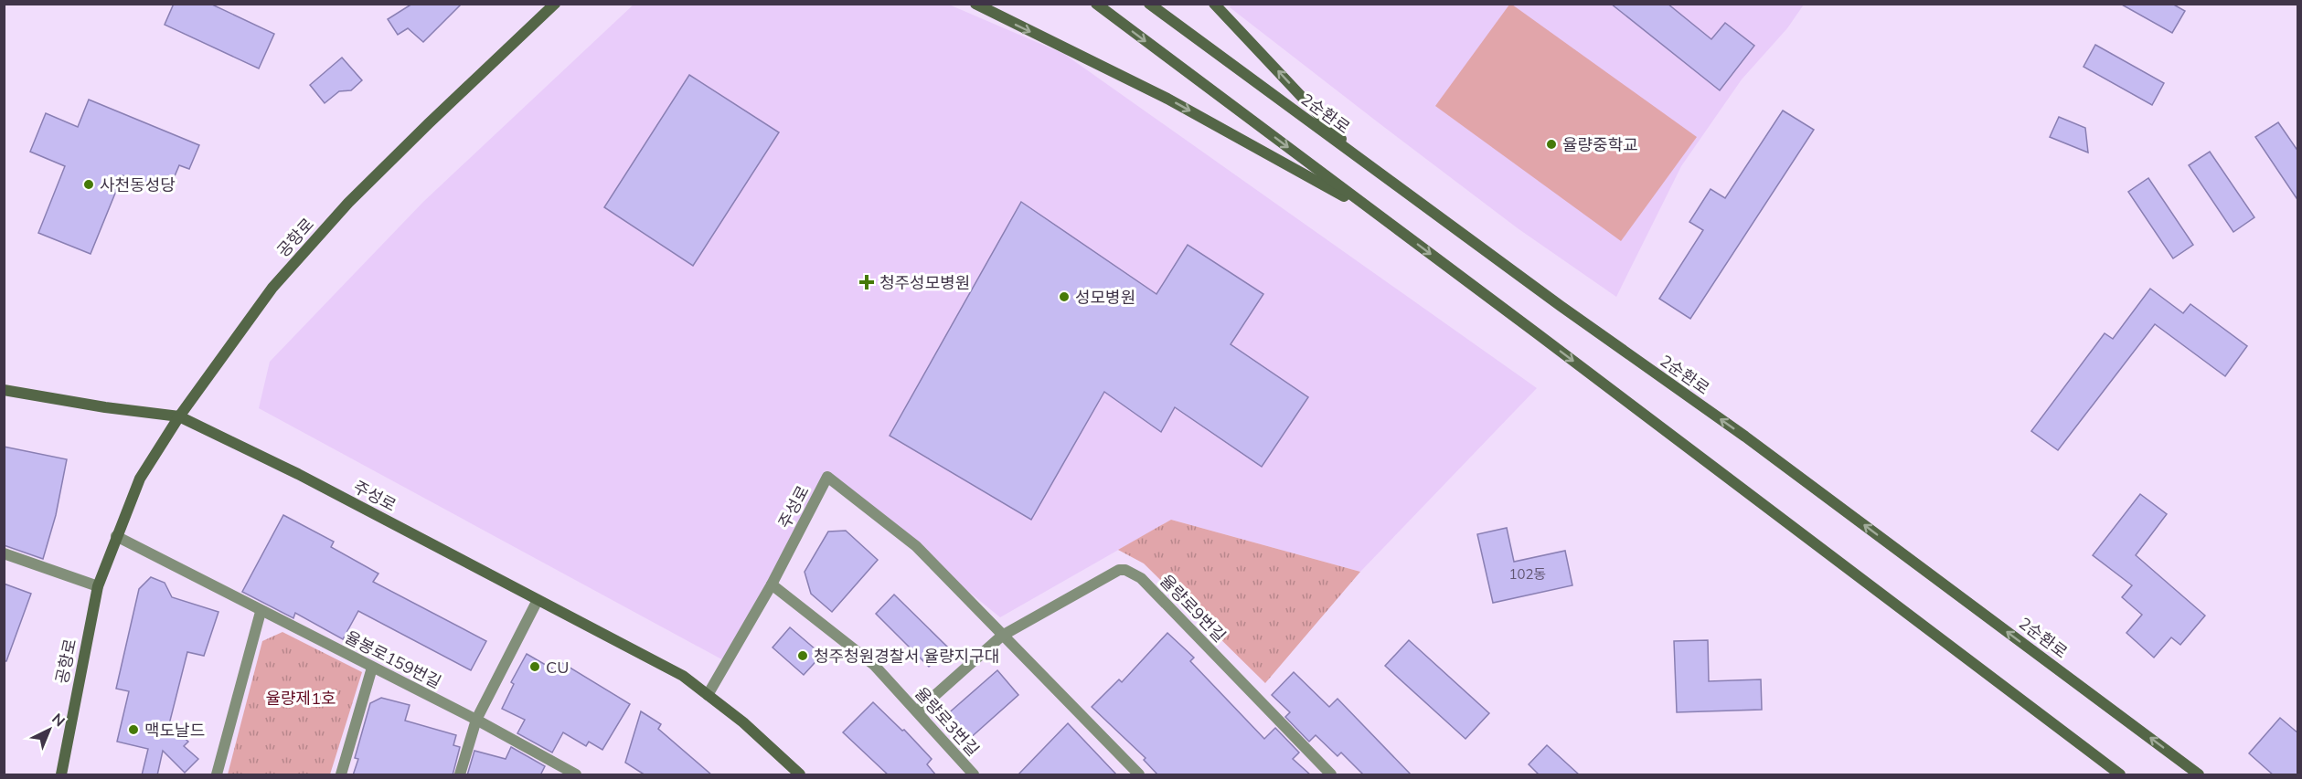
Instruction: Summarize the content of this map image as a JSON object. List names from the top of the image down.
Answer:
{
  "streets": {
    "street": [
      "2순환로",
      "공항로",
      "주성로",
      "율량로9번길",
      "율봉로159번길",
      "율량로3번길"
    ]
  },
  "crossings": [
    ["공항로", "주성로"],
    ["주성로", "율량로9번길"],
    ["주성로", "율량로3번길"]
  ],
  "parks": ["율량제1호"],
  "places": {
    "other": [
      "율량중학교",
      "사천동성당",
      "성모병원",
      "청주청원경찰서 율량지구대",
      "CU",
      "맥도날드"
    ],
    "health": ["청주성모병원"]
  },
  "house_numbers": ["102동"],
  "north": "top right"
}
